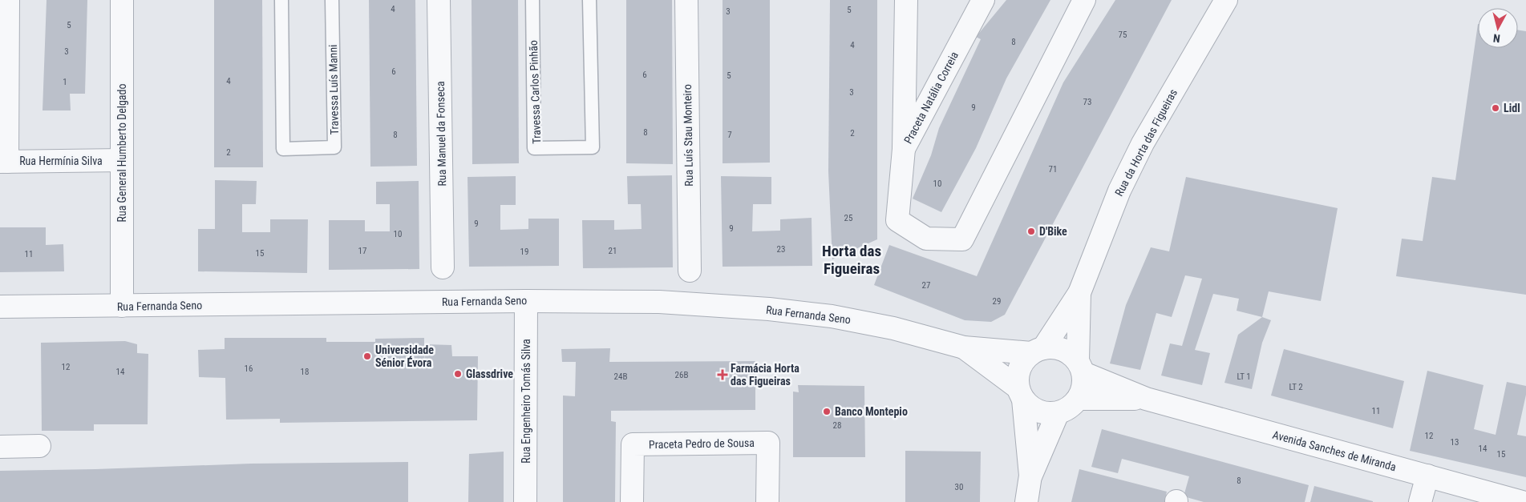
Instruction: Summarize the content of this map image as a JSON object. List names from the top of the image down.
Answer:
{
  "streets": {
    "street": [
      "Praceta Natália Correia",
      "Rua Manuel da Fonseca",
      "Rua Luís Stau Monteiro",
      "Rua da Horta das Figueiras",
      "Rua General Humberto Delgado",
      "Rua Hermínia Silva",
      "Rua Fernanda Seno",
      "Rua Engenheiro Tomás Silva",
      "Praceta Pedro de Sousa",
      "Avenida Sanches de Miranda"
    ],
    "lane": ["Travessa Luís Manni", "Travessa Carlos Pinhão"]
  },
  "crossings": [
    ["Rua da Horta das Figueiras", "Rua Fernanda Seno"],
    ["Rua da Horta das Figueiras", "Avenida Sanches de Miranda"],
    ["Rua General Humberto Delgado", "Rua Hermínia Silva"],
    ["Rua General Humberto Delgado", "Rua Fernanda Seno"],
    ["Rua Fernanda Seno", "Rua Engenheiro Tomás Silva"],
    ["Rua Fernanda Seno", "Avenida Sanches de Miranda"]
  ],
  "districts": ["Horta das Figueiras"],
  "places": {
    "other": [
      "Lidl",
      "D'Bike",
      "Universidade Sénior Évora",
      "Glassdrive",
      "Banco Montepio"
    ],
    "health": ["Farmácia Horta das Figueiras"]
  },
  "house_numbers": [
    "4",
    "5",
    "3",
    "5",
    "75",
    "8",
    "4",
    "3",
    "6",
    "6",
    "5",
    "4",
    "1",
    "3",
    "73",
    "9",
    "8",
    "2",
    "8",
    "7",
    "2",
    "71",
    "10",
    "25",
    "9",
    "9",
    "10",
    "23",
    "17",
    "21",
    "19",
    "15",
    "11",
    "27",
    "29",
    "12",
    "16",
    "14",
    "18",
    "26B",
    "24B",
    "LT 1",
    "LT 2",
    "11",
    "28",
    "12",
    "13",
    "14",
    "15",
    "8",
    "30"
  ],
  "north": "bottom"
}
